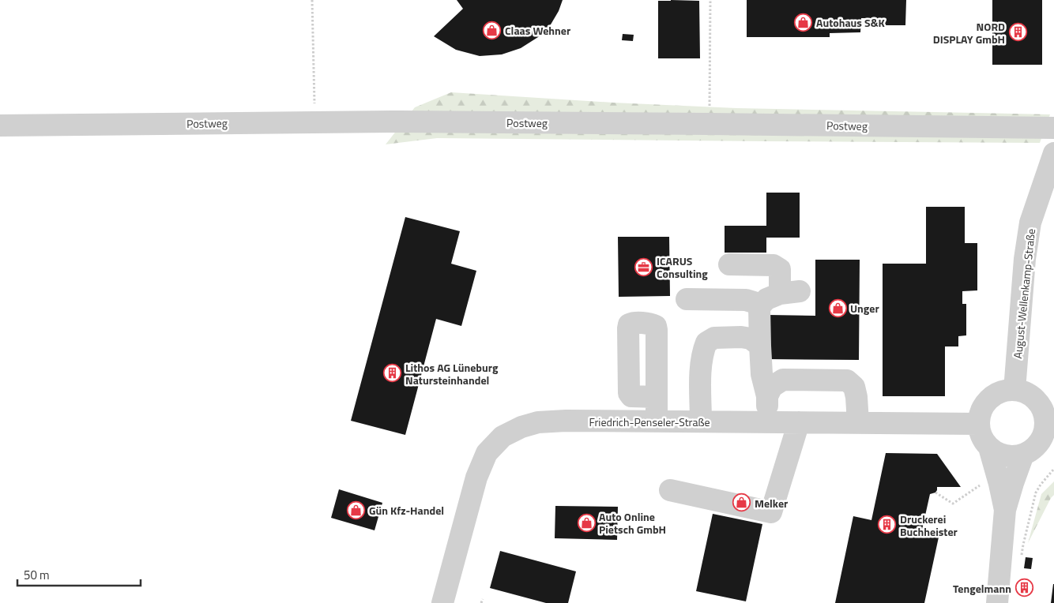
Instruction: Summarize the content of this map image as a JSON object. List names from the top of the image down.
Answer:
{
  "streets": {
    "street": ["Postweg", "August-Wellenkamp-Straße", "Friedrich-Penseler-Straße"]
  },
  "crossings": [
    ["August-Wellenkamp-Straße", "Friedrich-Penseler-Straße"]
  ],
  "places": {
    "shop": [
      "Autohaus S&K",
      "Claas Wehner",
      "Unger",
      "Melker",
      "Gün Kfz-Handel",
      "Auto Online Pietsch GmbH"
    ],
    "building": [
      "NORD DISPLAY GmbH",
      "Lithos AG Lüneburg Natursteinhandel",
      "Druckerei Buchheister",
      "Tengelmann"
    ],
    "office": ["ICARUS Consulting"]
  },
  "scale_bar": "50 m"
}
